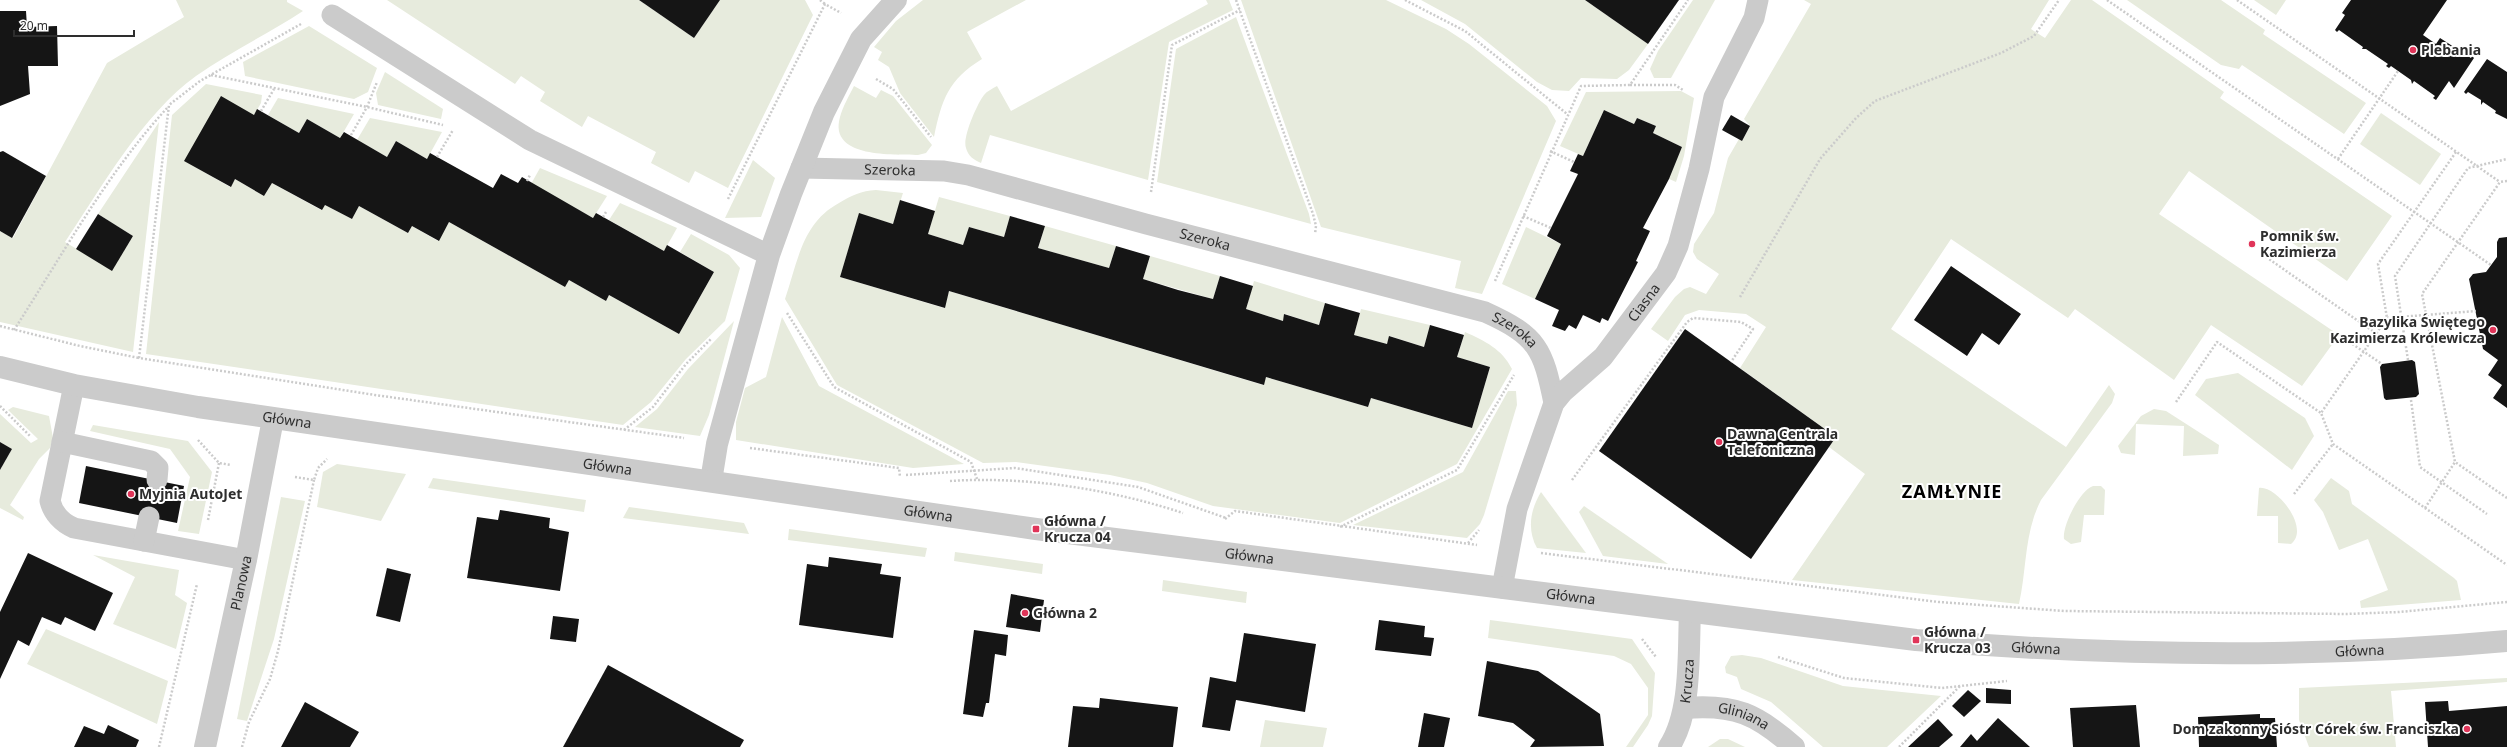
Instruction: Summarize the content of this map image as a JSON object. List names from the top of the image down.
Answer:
{
  "streets": {
    "street": [
      "Główna",
      "Planowa",
      "Krucza",
      "Gliniana"
    ],
    "lane": ["Szeroka", "Ciasna"]
  },
  "crossings": [
    ["Szeroka", "Ciasna"],
    ["Ciasna", "Główna"],
    ["Główna", "Planowa"],
    ["Główna", "Krucza"],
    ["Krucza", "Gliniana"]
  ],
  "districts": ["ZAMŁYNIE"],
  "places": {
    "other": [
      "Plebania",
      "Pomnik św. Kazimierza",
      "Bazylika Świętego Kazimierza Królewicza",
      "Dawna Centrala Telefoniczna",
      "Myjnia AutoJet",
      "Główna 2",
      "Dom zakonny Sióstr Córek św. Franciszka"
    ],
    "transit": ["Główna / Krucza 04", "Główna / Krucza 03"]
  },
  "scale_bar": "20 m"
}
